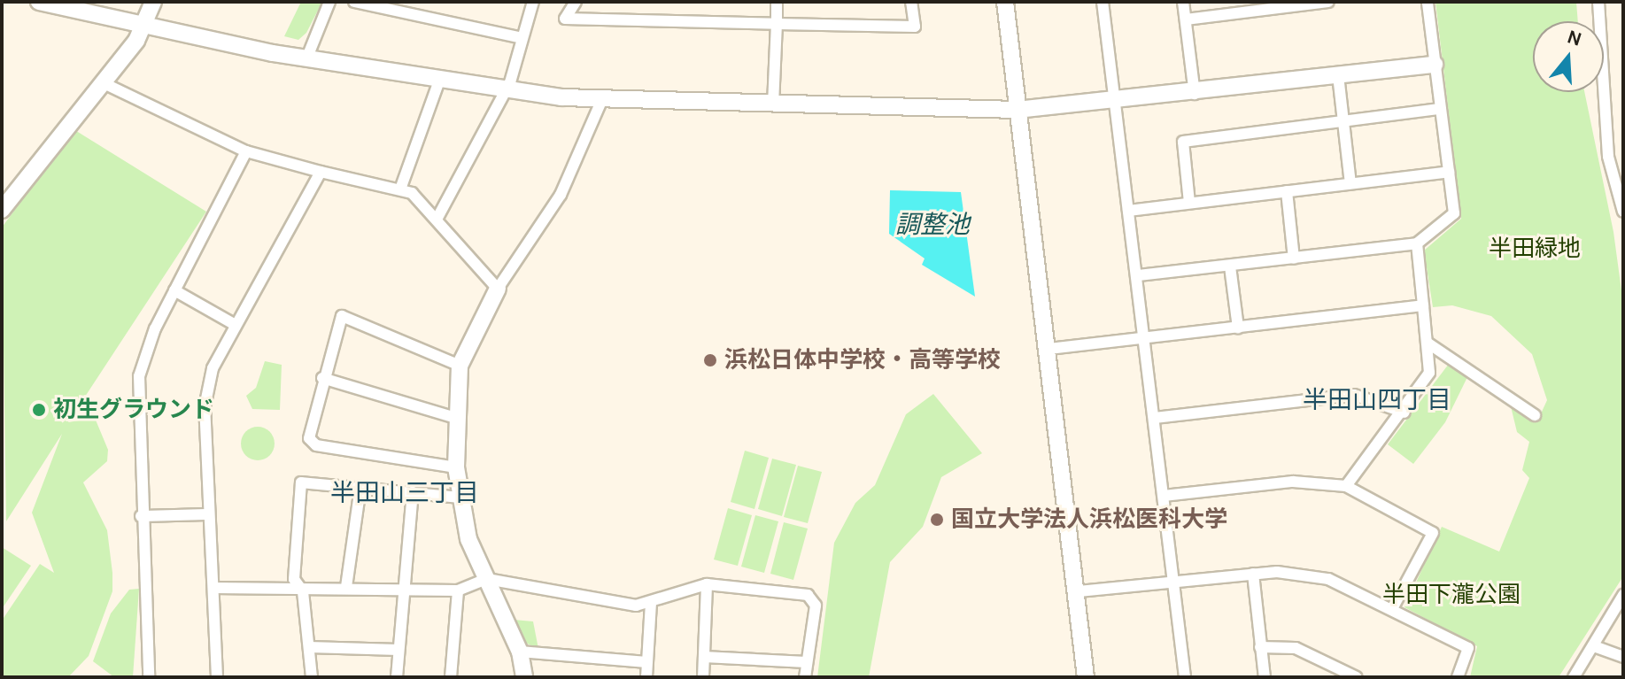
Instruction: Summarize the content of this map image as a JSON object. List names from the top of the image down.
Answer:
{
  "districts": ["半田山四丁目", "半田山三丁目"],
  "water": ["調整池"],
  "parks": ["半田緑地", "半田下瀧公園"],
  "places": ["浜松日体中学校・高等学校", "初生グラウンド", "国立大学法人浜松医科大学"],
  "north": "top"
}
